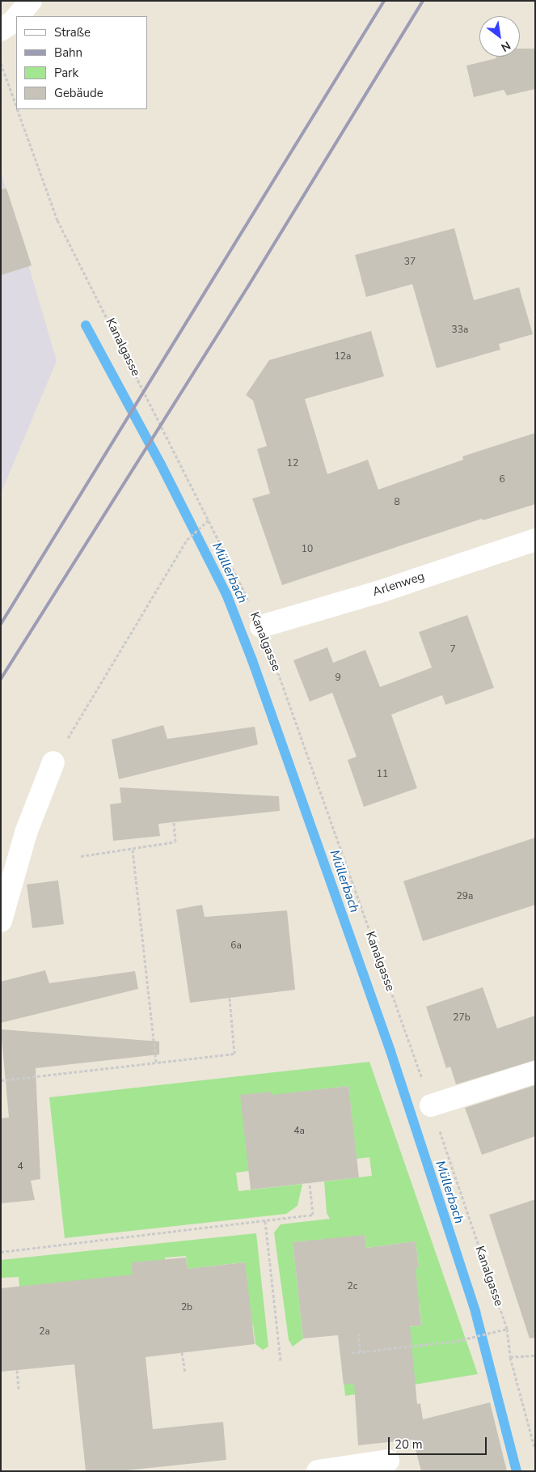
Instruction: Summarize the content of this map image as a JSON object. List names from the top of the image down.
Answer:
{
  "streets": {
    "street": ["Arlenweg"],
    "path": ["Kanalgasse"]
  },
  "crossings": [
    ["Kanalgasse", "Arlenweg"]
  ],
  "water": ["Müllerbach"],
  "house_numbers": [
    "37",
    "33a",
    "12a",
    "12",
    "6",
    "8",
    "10",
    "7",
    "9",
    "11",
    "29a",
    "6a",
    "27b",
    "4a",
    "4",
    "2c",
    "2b",
    "2a"
  ],
  "legend": [
    "Straße",
    "Bahn",
    "Park",
    "Gebäude"
  ],
  "scale_bar": "20 m",
  "north": "bottom right"
}
